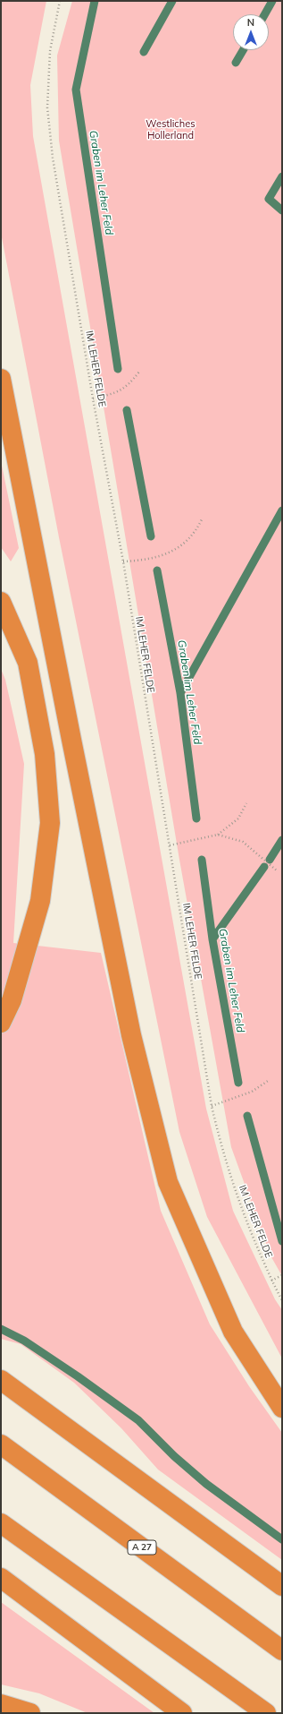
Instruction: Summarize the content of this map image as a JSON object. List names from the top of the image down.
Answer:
{
  "streets": {
    "highway": ["A 27"],
    "path": ["IM LEHER FELDE"]
  },
  "water": ["Graben im Leher Feld"],
  "parks": ["Westliches Hollerland"],
  "north": "top"
}
